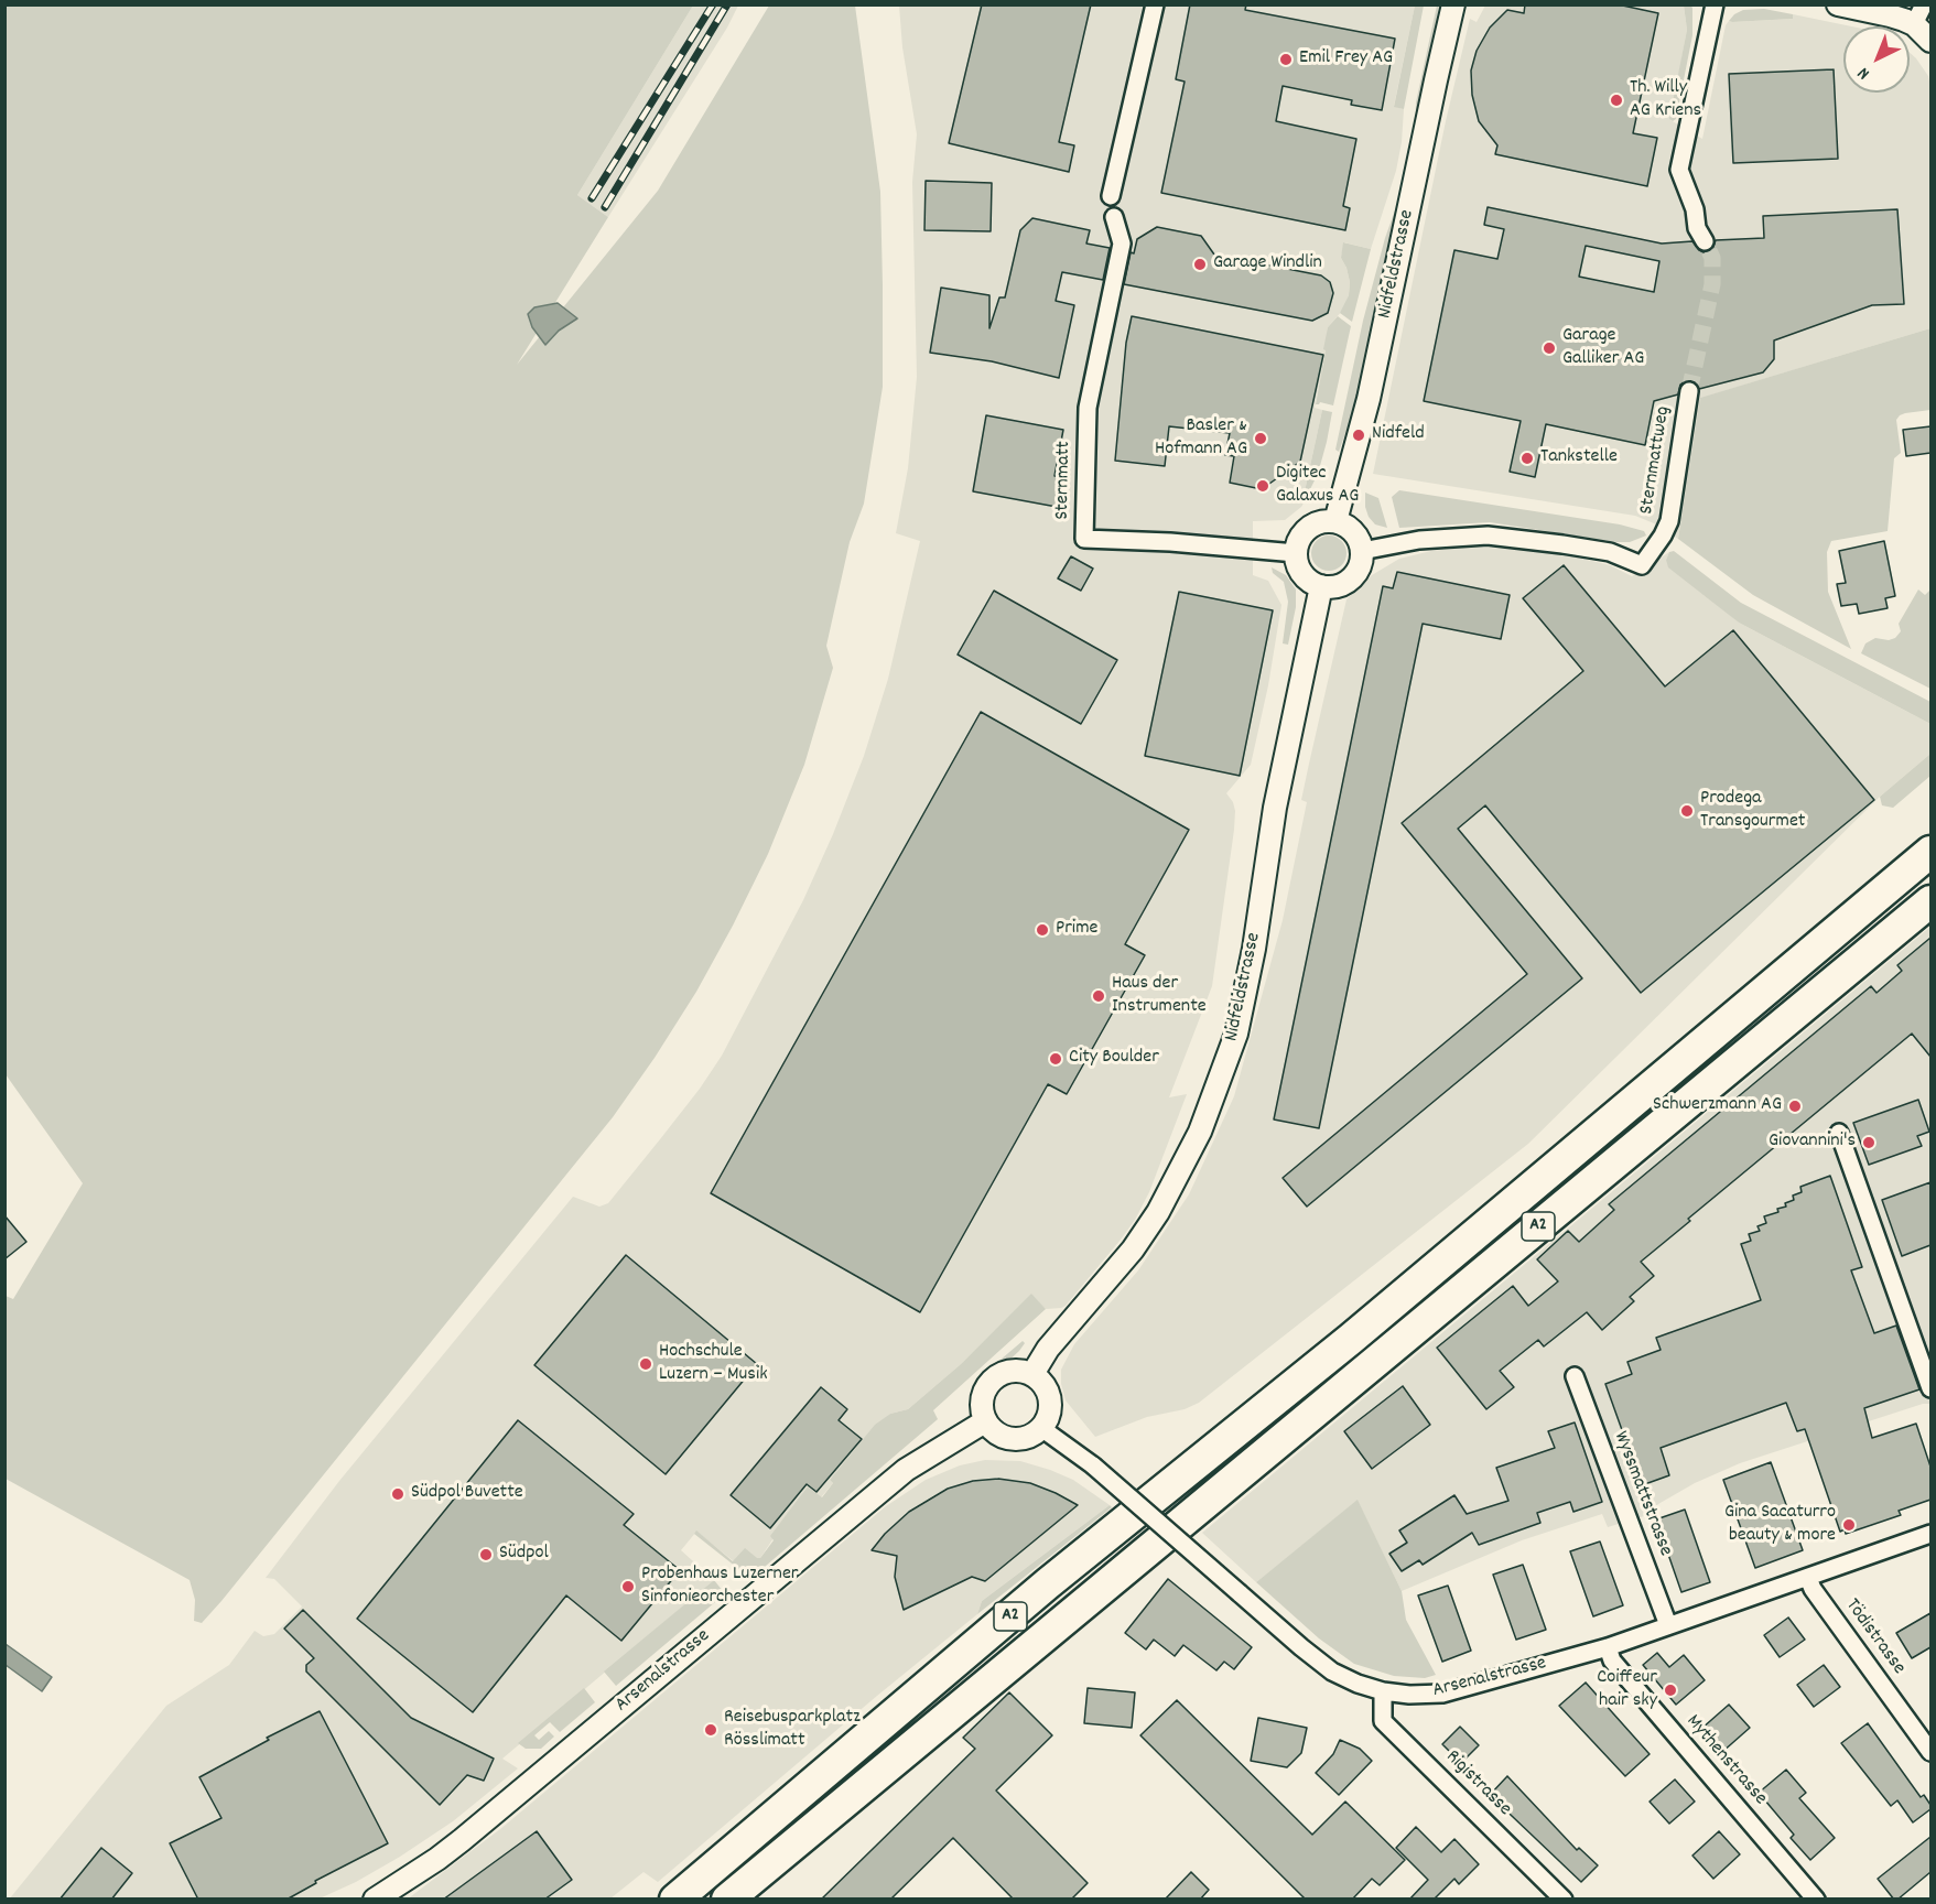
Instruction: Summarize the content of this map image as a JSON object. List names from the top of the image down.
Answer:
{
  "streets": {
    "highway": ["A2"],
    "street": [
      "Nidfeldstrasse",
      "Sternmattweg",
      "Sternmatt",
      "Wyssmattstrasse",
      "Tödistrasse",
      "Arsenalstrasse",
      "Mythenstrasse",
      "Rigistrasse"
    ]
  },
  "crossings": [
    ["Nidfeldstrasse", "Sternmattweg"],
    ["Nidfeldstrasse", "Sternmatt"],
    ["Nidfeldstrasse", "Arsenalstrasse"],
    ["Sternmattweg", "Sternmatt"],
    ["Wyssmattstrasse", "Arsenalstrasse"],
    ["Tödistrasse", "Arsenalstrasse"],
    ["Arsenalstrasse", "Mythenstrasse"],
    ["Arsenalstrasse", "Rigistrasse"]
  ],
  "places": [
    "Emil Frey AG",
    "Th. Willy AG Kriens",
    "Garage Windlin",
    "Garage Galliker AG",
    "Nidfeld",
    "Basler & Hofmann AG",
    "Tankstelle",
    "Digitec Galaxus AG",
    "Prodega Transgourmet",
    "Prime",
    "Haus der Instrumente",
    "City Boulder",
    "Schwerzmann AG",
    "Giovannini's",
    "Hochschule Luzern – Musik",
    "Südpol Buvette",
    "Gina Sacaturro beauty & more",
    "Südpol",
    "Probenhaus Luzerner Sinfonieorchester",
    "Coiffeur hair sky",
    "Reisebusparkplatz Rösslimatt"
  ],
  "north": "bottom left"
}
